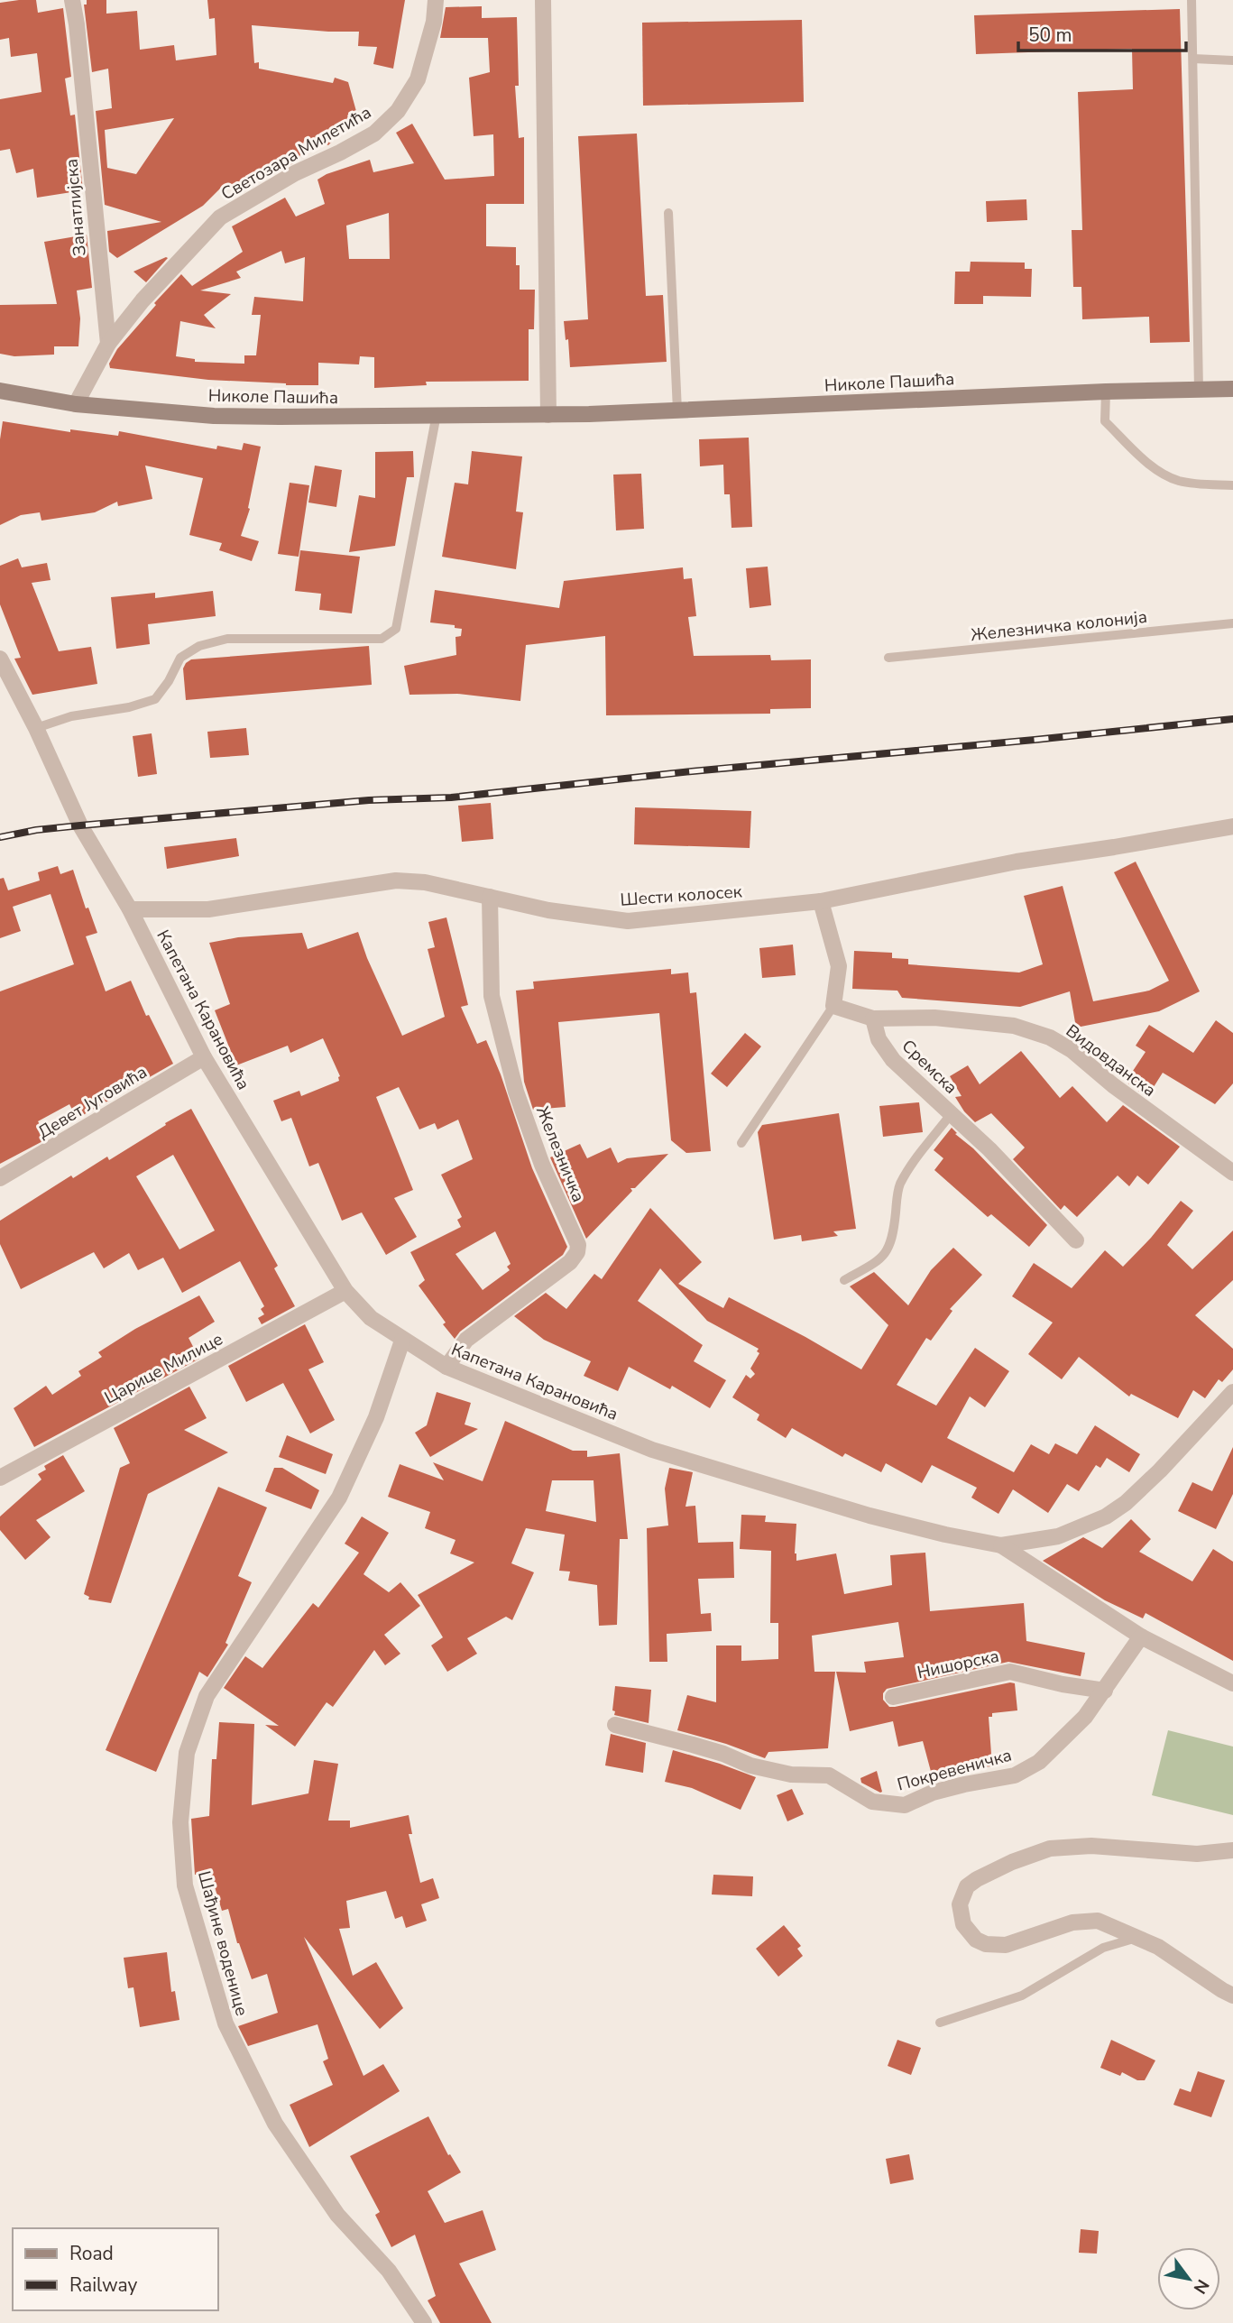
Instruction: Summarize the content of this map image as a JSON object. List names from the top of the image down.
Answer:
{
  "streets": {
    "main road": ["Николе Пашића"],
    "street": [
      "Светозара Милетића",
      "Занатлијска",
      "Шести колосек",
      "Капетана Карановића",
      "Видовданска",
      "Сремска",
      "Девет Југовића",
      "Железничка",
      "Царице Милице",
      "Нишорска",
      "Покревеничка",
      "Шађине воденице"
    ],
    "lane": ["Железничка колонија"]
  },
  "crossings": [
    ["Светозара Милетића", "Занатлијска"],
    ["Шести колосек", "Капетана Карановића"],
    ["Шести колосек", "Железничка"],
    ["Капетана Карановића", "Девет Југовића"],
    ["Капетана Карановића", "Железничка"],
    ["Капетана Карановића", "Царице Милице"],
    ["Капетана Карановића", "Шађине воденице"],
    ["Видовданска", "Сремска"],
    ["Нишорска", "Покревеничка"]
  ],
  "legend": ["Road", "Railway"],
  "scale_bar": "50 m",
  "north": "bottom right"
}
